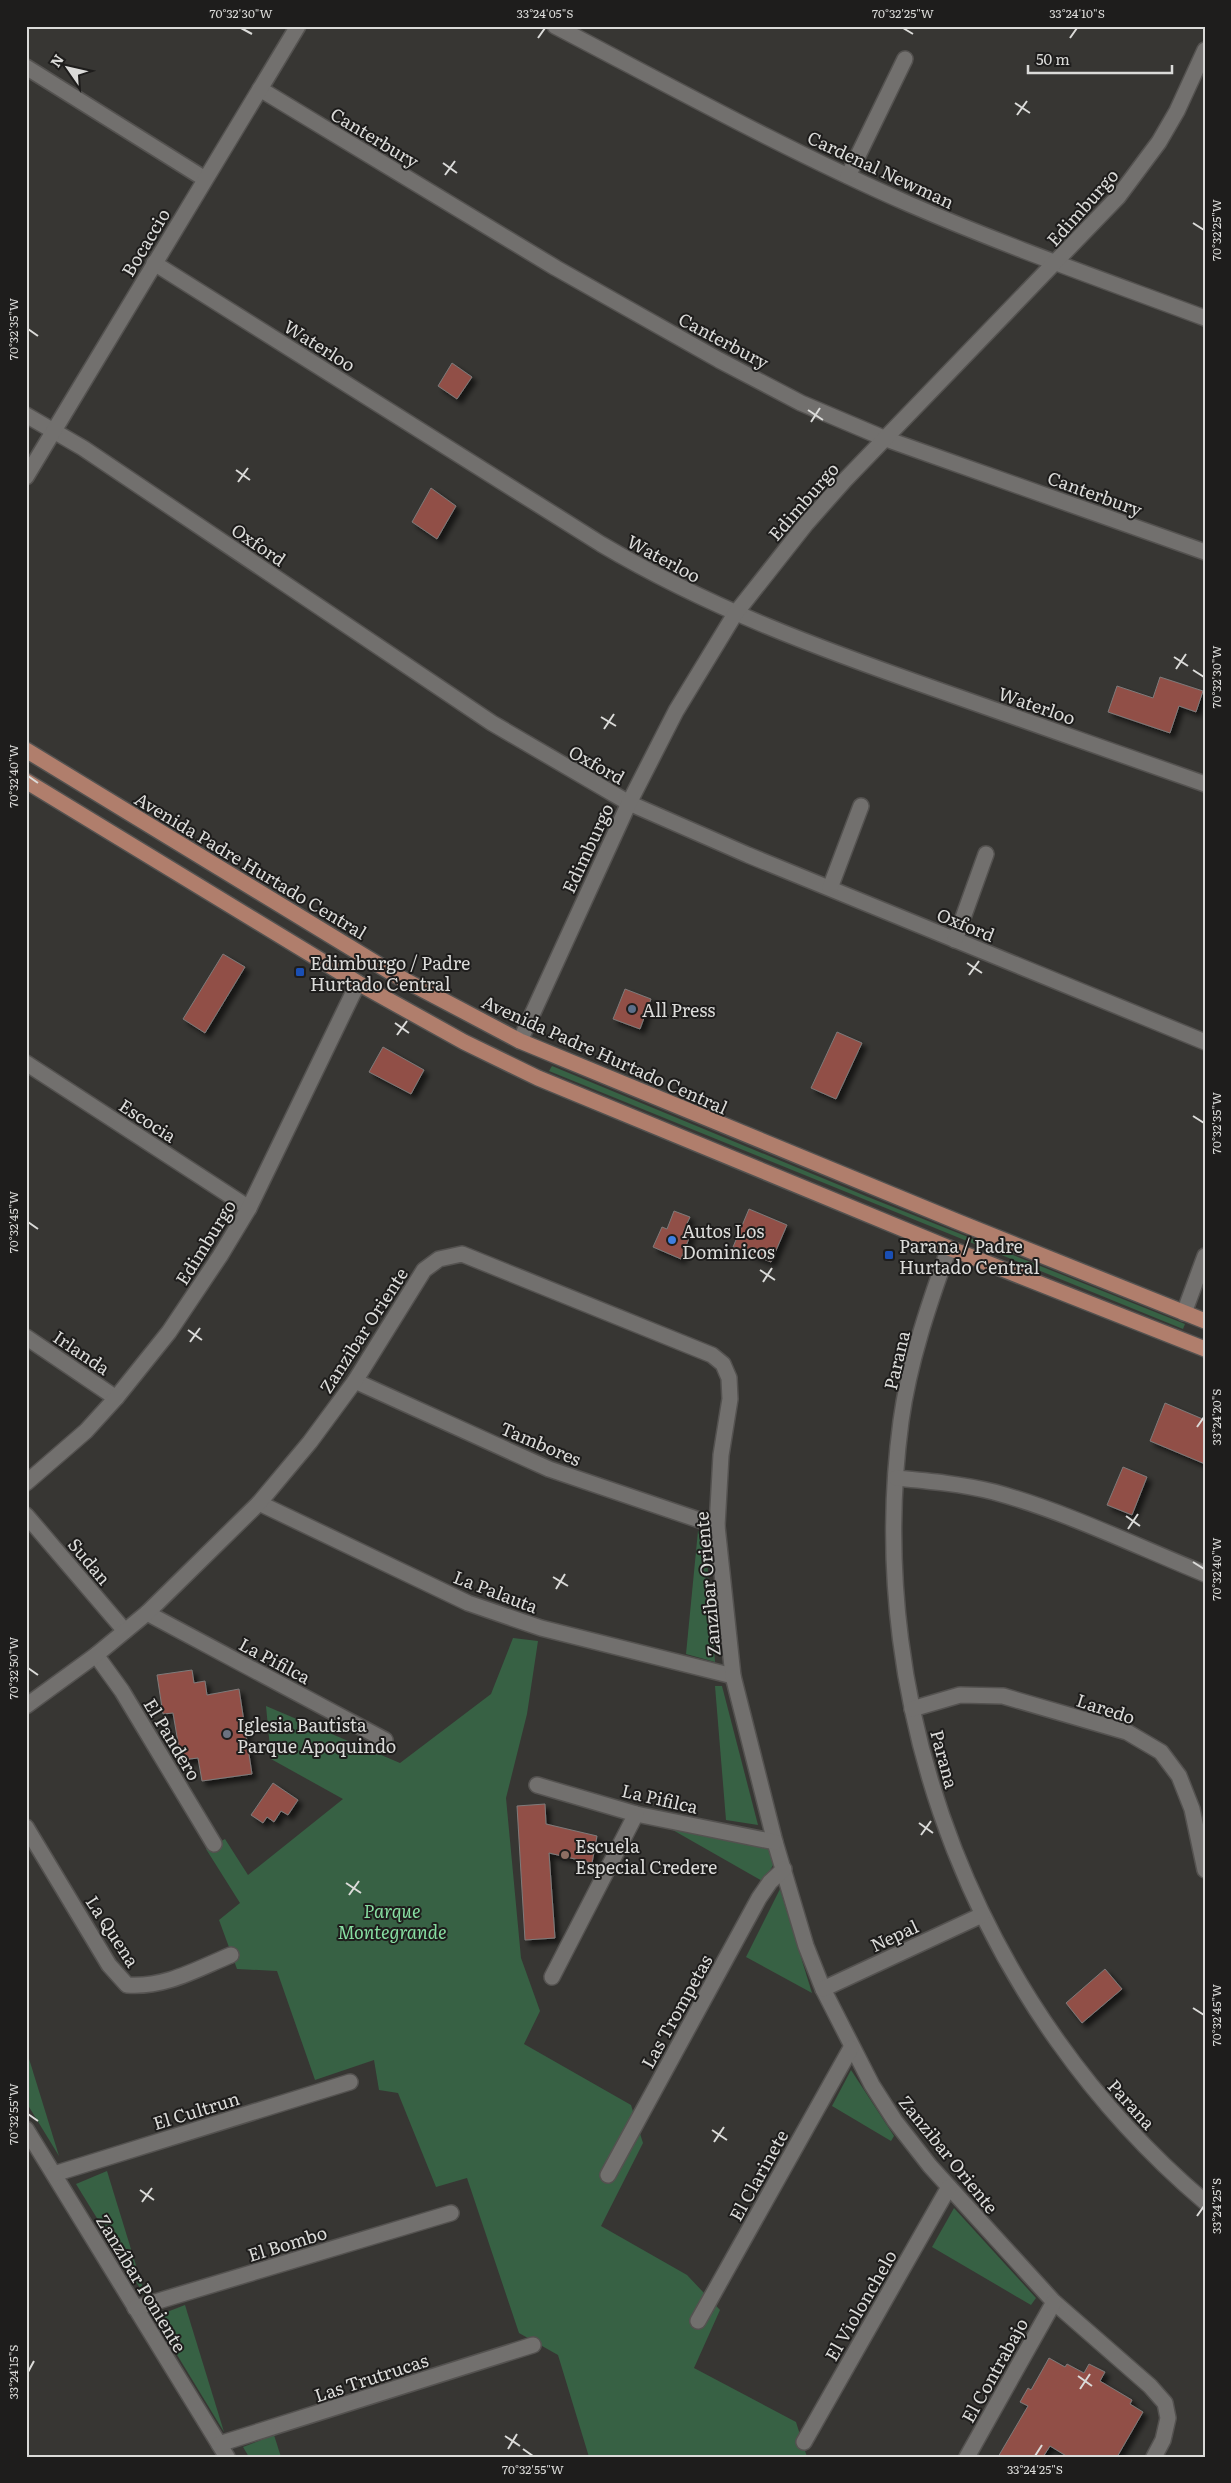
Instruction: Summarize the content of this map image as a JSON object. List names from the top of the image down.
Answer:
{
  "streets": {
    "main road": ["Avenida Padre Hurtado Central"],
    "street": [
      "Canterbury",
      "Cardenal Newman",
      "Edimburgo",
      "Bocaccio",
      "Waterloo",
      "Oxford",
      "Escocia",
      "Zanzibar Oriente",
      "Irlanda",
      "Parana",
      "Tambores",
      "Sudan",
      "La Palauta",
      "La Pifilca",
      "Laredo",
      "El Pandero",
      "La Quena",
      "Nepal",
      "Las Trompetas",
      "El Cultrun",
      "El Clarinete",
      "El Bombo",
      "Zanzíbar Poniente",
      "El Violonchelo",
      "El Contrabajo",
      "Las Trutrucas"
    ]
  },
  "crossings": [
    ["Canterbury", "Edimburgo"],
    ["Canterbury", "Bocaccio"],
    ["Cardenal Newman", "Edimburgo"],
    ["Edimburgo", "Waterloo"],
    ["Edimburgo", "Oxford"],
    ["Edimburgo", "Avenida Padre Hurtado Central"],
    ["Edimburgo", "Escocia"],
    ["Edimburgo", "Irlanda"],
    ["Bocaccio", "Waterloo"],
    ["Bocaccio", "Oxford"],
    ["Zanzibar Oriente", "Tambores"],
    ["Zanzibar Oriente", "Sudan"],
    ["Zanzibar Oriente", "La Palauta"],
    ["Zanzibar Oriente", "La Pifilca"],
    ["Zanzibar Oriente", "Nepal"],
    ["Zanzibar Oriente", "Las Trompetas"],
    ["Zanzibar Oriente", "El Clarinete"],
    ["Zanzibar Oriente", "El Violonchelo"],
    ["Zanzibar Oriente", "El Contrabajo"],
    ["Parana", "Laredo"],
    ["Parana", "Nepal"],
    ["El Cultrun", "Zanzíbar Poniente"],
    ["El Bombo", "Zanzíbar Poniente"],
    ["Zanzíbar Poniente", "Las Trutrucas"]
  ],
  "parks": ["Parque Montegrande"],
  "places": {
    "transit": ["Edimburgo / Padre Hurtado Central", "Parana / Padre Hurtado Central"],
    "other": [
      "All Press",
      "Autos Los Dominicos",
      "Iglesia Bautista Parque Apoquindo",
      "Escuela Especial Credere"
    ]
  },
  "scale_bar": "50 m",
  "north": "top left",
  "coordinates": [
    "70°32'30\"W",
    "33°24'05\"S",
    "70°32'25\"W",
    "33°24'10\"S",
    "70°32'35\"W",
    "70°32'40\"W",
    "70°32'45\"W",
    "33°24'20\"S",
    "70°32'50\"W",
    "70°32'55\"W",
    "33°24'25\"S",
    "33°24'15\"S"
  ]
}
